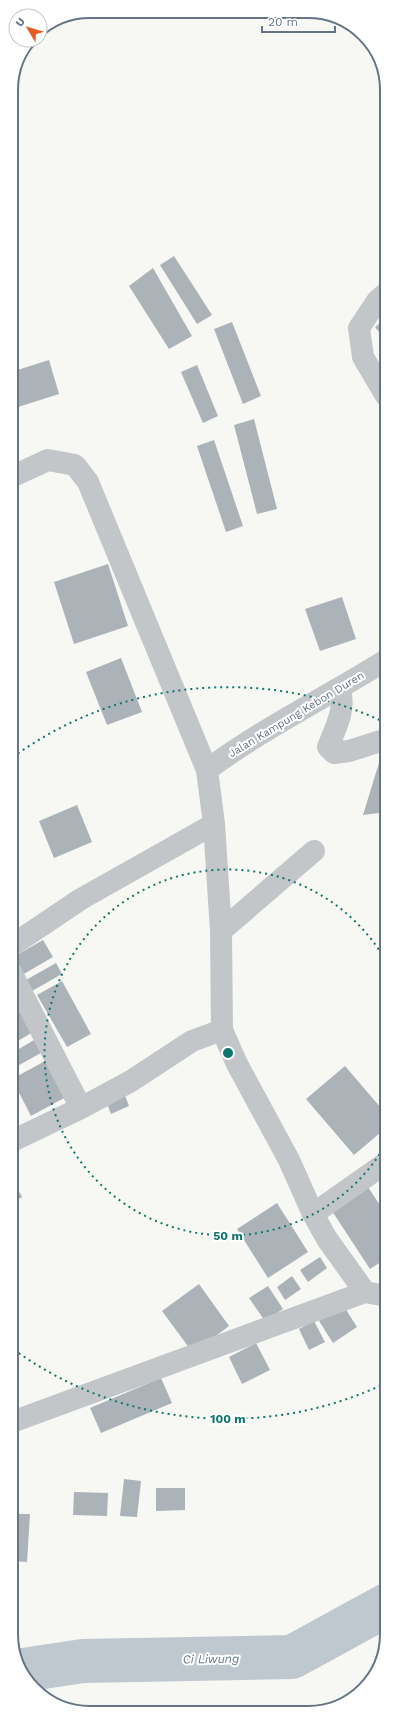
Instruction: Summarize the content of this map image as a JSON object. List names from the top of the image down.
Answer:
{
  "streets": {
    "street": ["Jalan Kampung Kebon Duren"]
  },
  "water": ["Ci Liwung"],
  "scale_bar": "20 m",
  "north": "top left",
  "rings": ["50 m", "100 m"]
}
